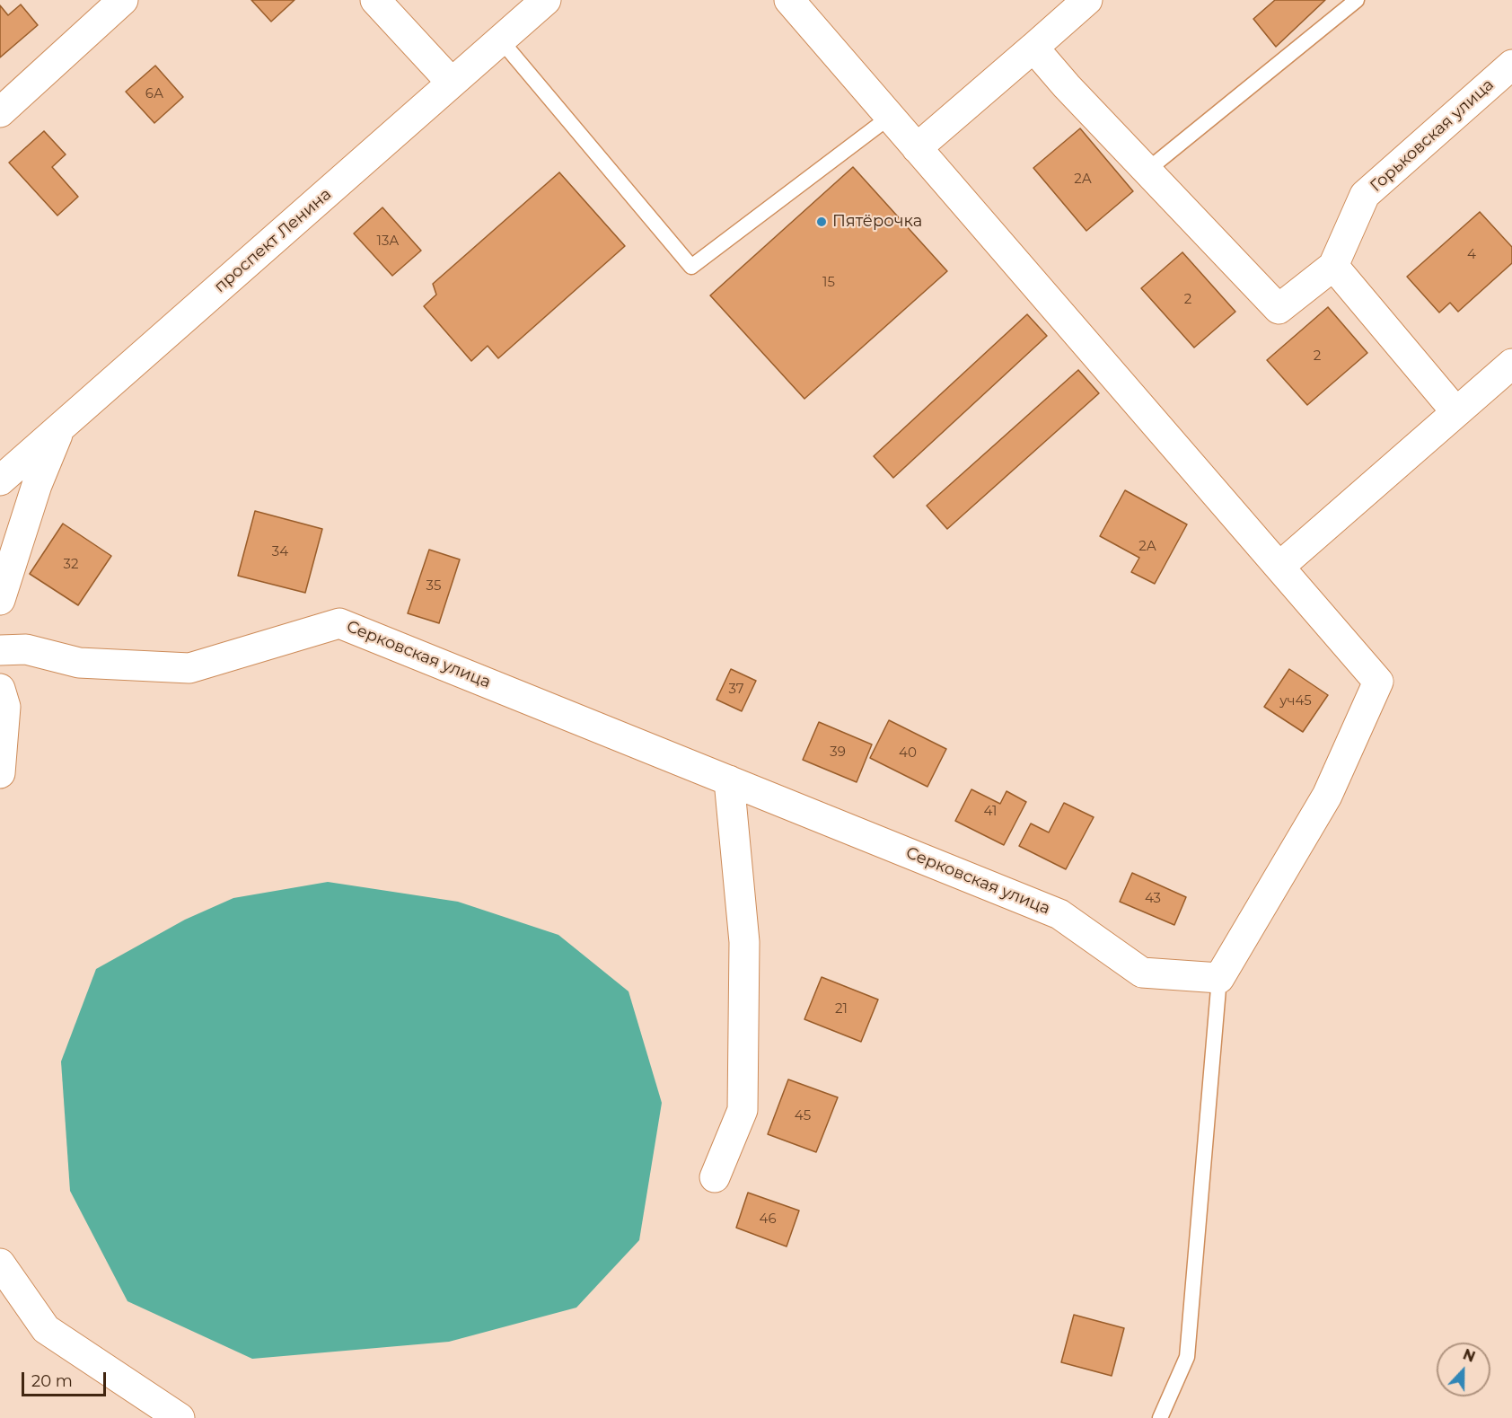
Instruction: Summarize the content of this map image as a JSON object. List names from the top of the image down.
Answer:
{
  "streets": {
    "street": ["Горьковская улица", "проспект Ленина", "Серковская улица"]
  },
  "places": ["Пятёрочка"],
  "house_numbers": [
    "6А",
    "2А",
    "13А",
    "4",
    "15",
    "2",
    "2",
    "2А",
    "34",
    "32",
    "35",
    "37",
    "уч45",
    "39",
    "40",
    "41",
    "43",
    "21",
    "45",
    "46"
  ],
  "scale_bar": "20 m",
  "north": "top"
}
